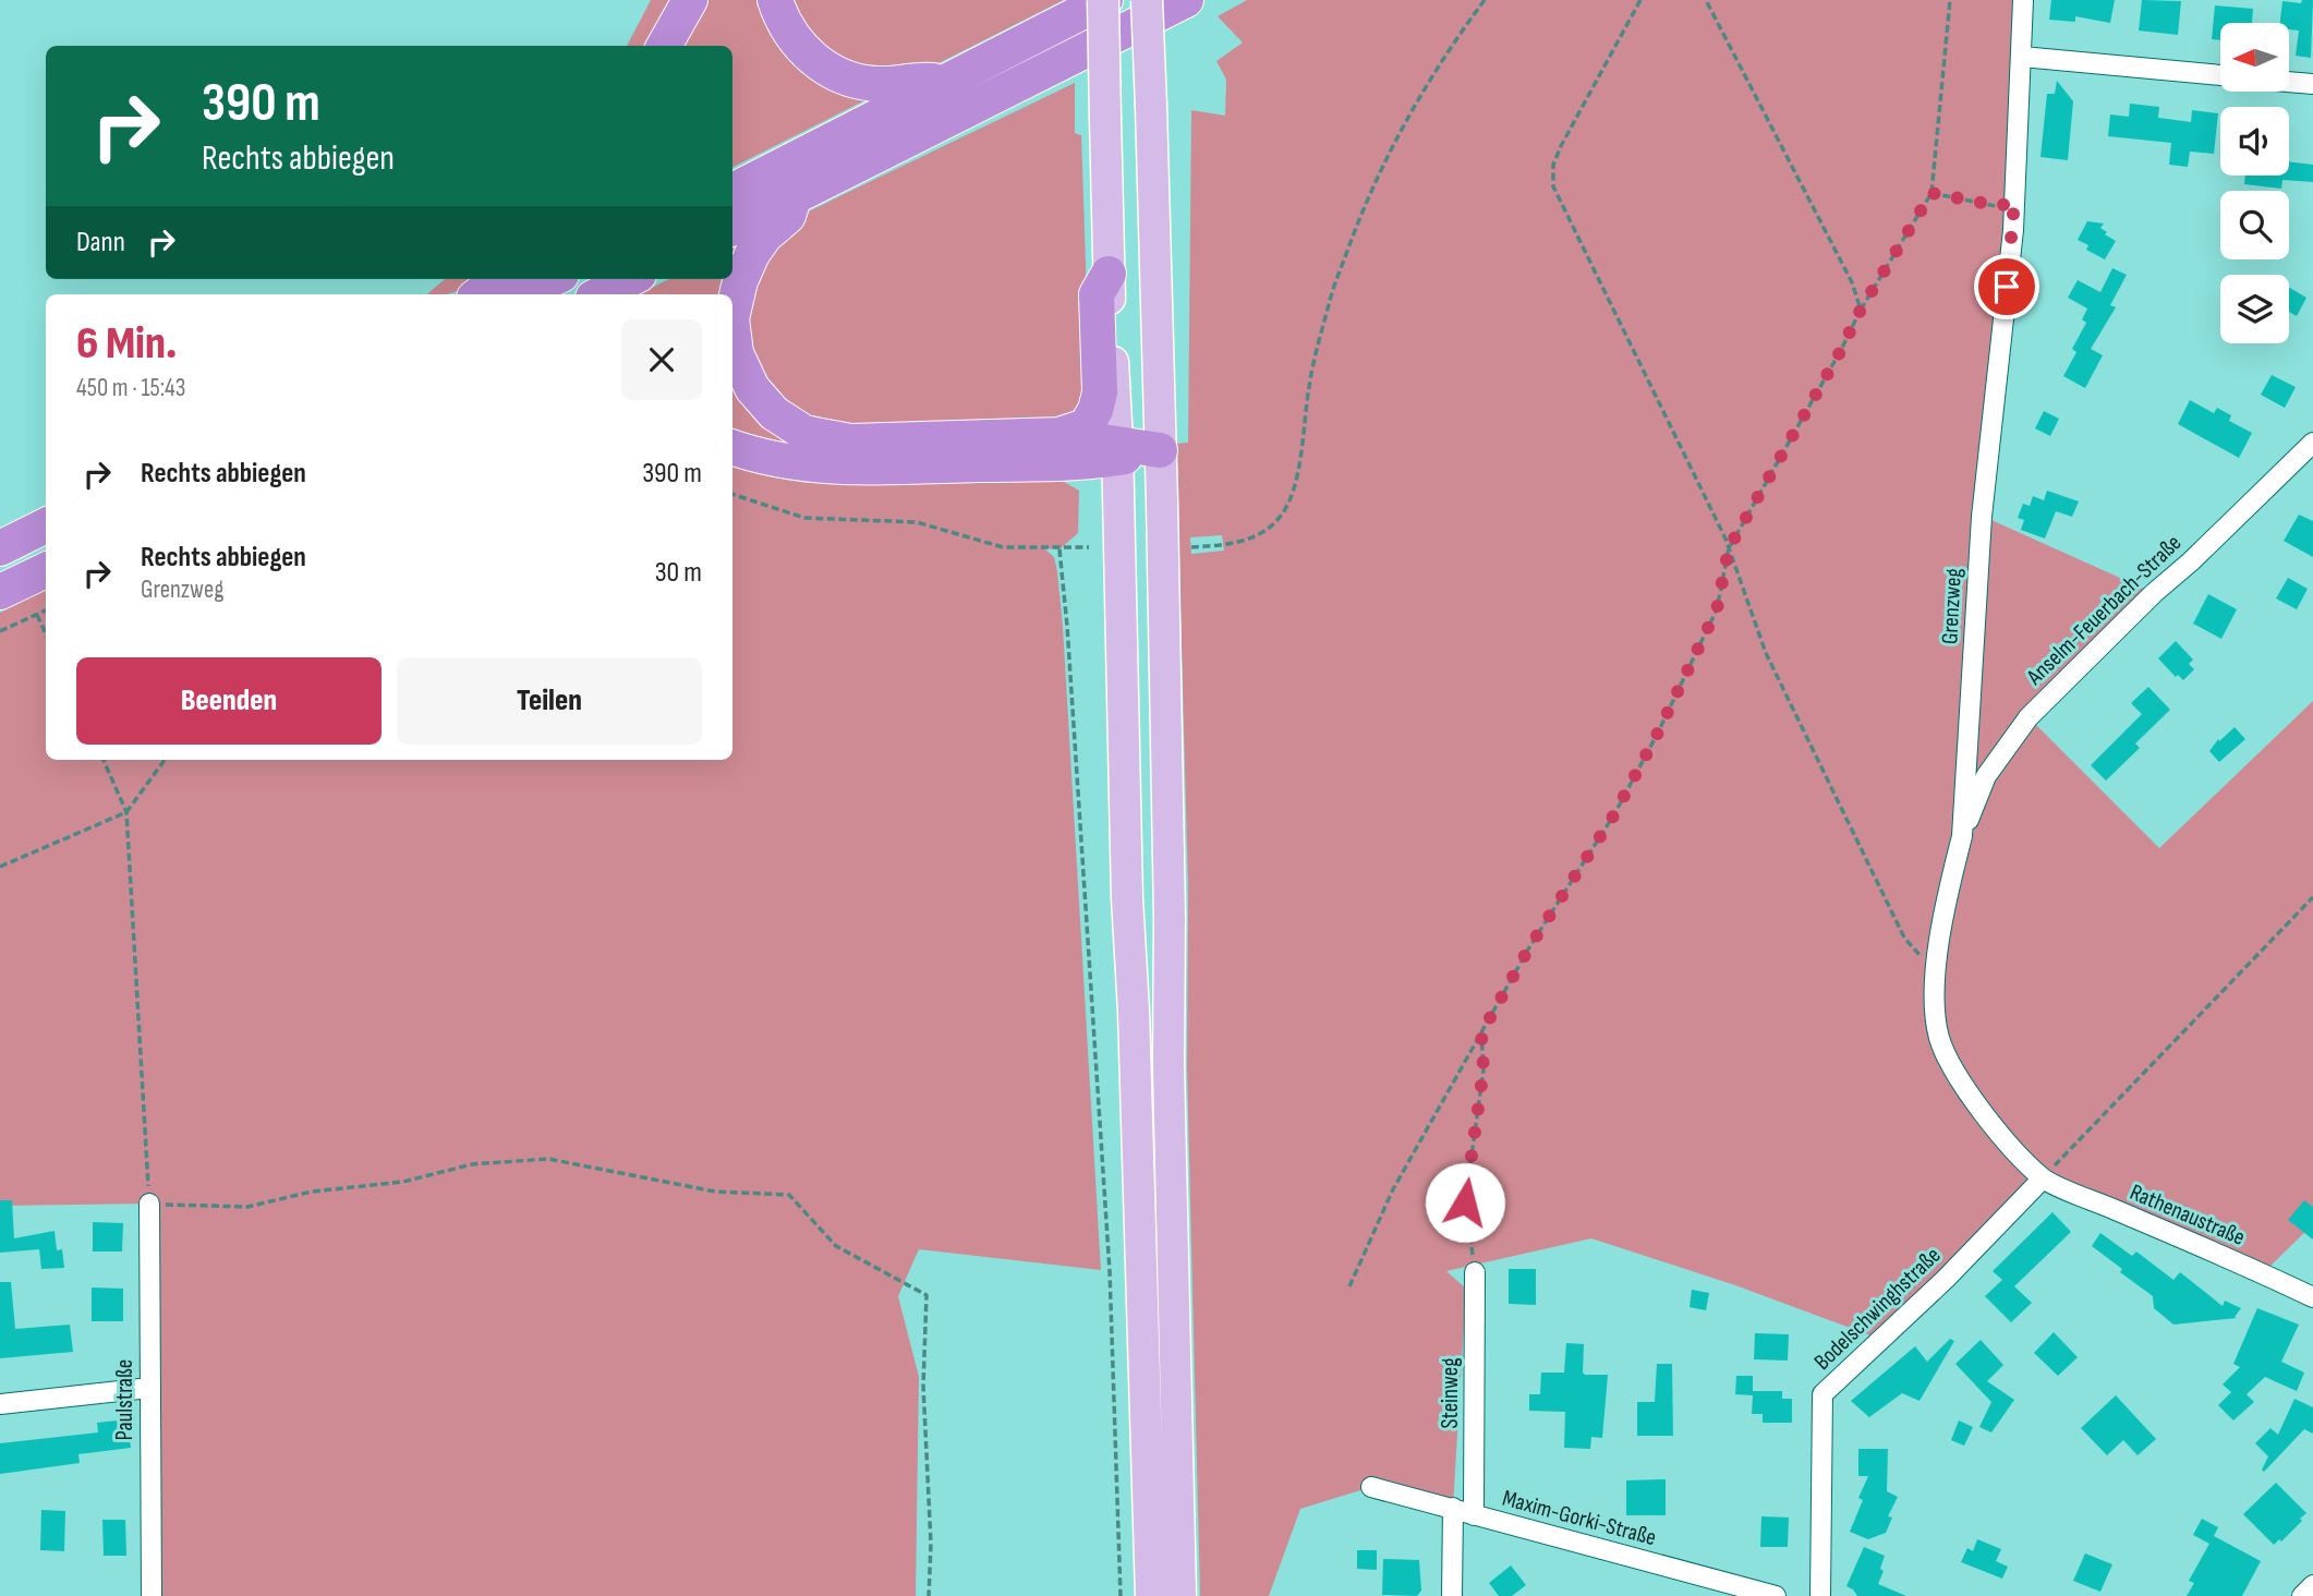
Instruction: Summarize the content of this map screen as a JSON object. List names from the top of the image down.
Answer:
{
  "streets": {
    "street": [
      "Grenzweg",
      "Anselm-Feuerbach-Straße",
      "Rathenaustraße",
      "Bodelschwinghstraße",
      "Steinweg",
      "Paulstraße",
      "Maxim-Gorki-Straße"
    ]
  },
  "crossings": [
    ["Grenzweg", "Anselm-Feuerbach-Straße"],
    ["Grenzweg", "Rathenaustraße"],
    ["Grenzweg", "Bodelschwinghstraße"],
    ["Rathenaustraße", "Bodelschwinghstraße"],
    ["Steinweg", "Maxim-Gorki-Straße"]
  ],
  "north": "left",
  "page": {
    "turn": ["390 m", "Rechts abbiegen"],
    "then": "Dann",
    "heading": ["6 Min.", "450 m · 15:43"],
    "list": [
      {
        "name": "Rechts abbiegen",
        "value": "390 m"
      },
      {
        "name": "Rechts abbiegen",
        "note": "Grenzweg",
        "value": "30 m"
      }
    ],
    "buttons": ["Beenden", "Teilen"]
  }
}
